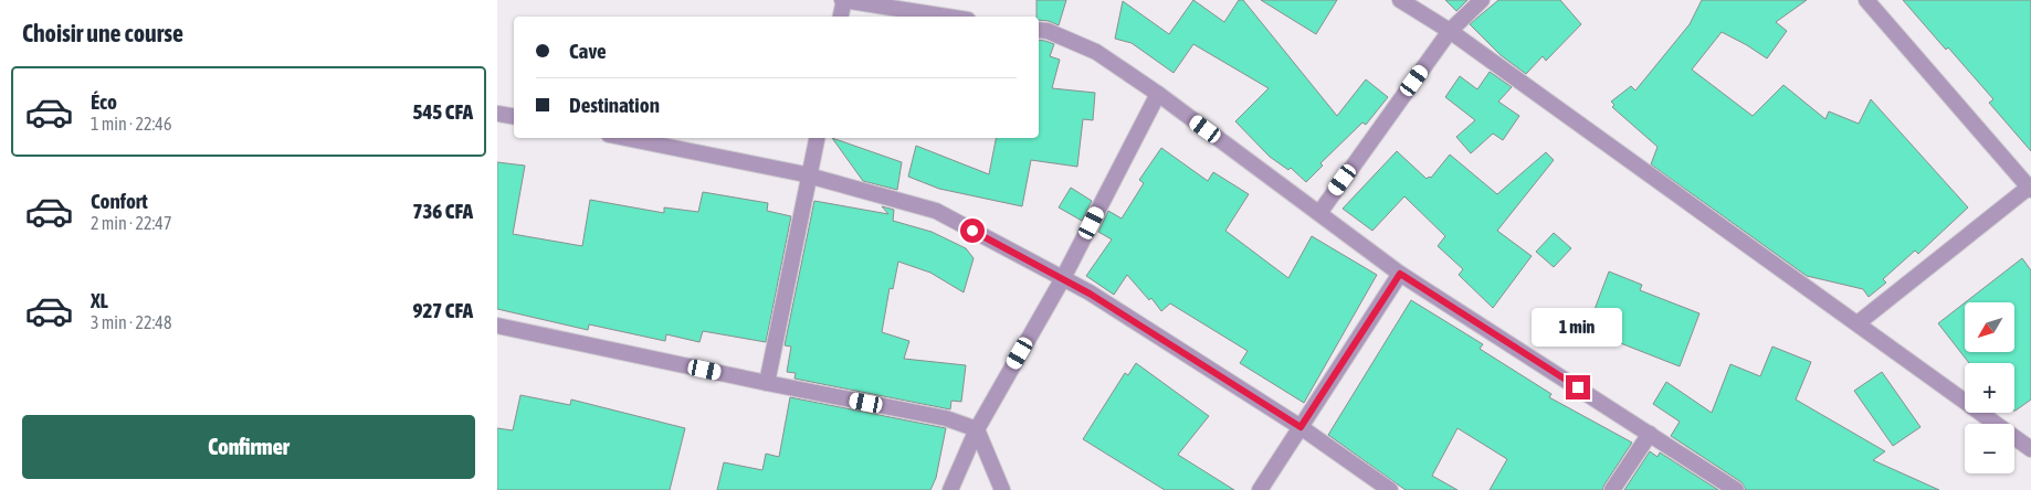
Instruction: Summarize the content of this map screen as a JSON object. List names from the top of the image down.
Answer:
{
  "north": "bottom left",
  "page": {
    "heading": "Choisir une course",
    "banner": ["Cave", "Destination"],
    "list": [
      {
        "name": "Éco",
        "note": "1 min · 22:46",
        "value": "545 CFA"
      },
      {
        "name": "Confort",
        "note": "2 min · 22:47",
        "value": "736 CFA"
      },
      {
        "name": "XL",
        "note": "3 min · 22:48",
        "value": "927 CFA"
      }
    ],
    "map_buttons": ["+", "−"],
    "bubble": "1 min",
    "buttons": "Confirmer"
  }
}
